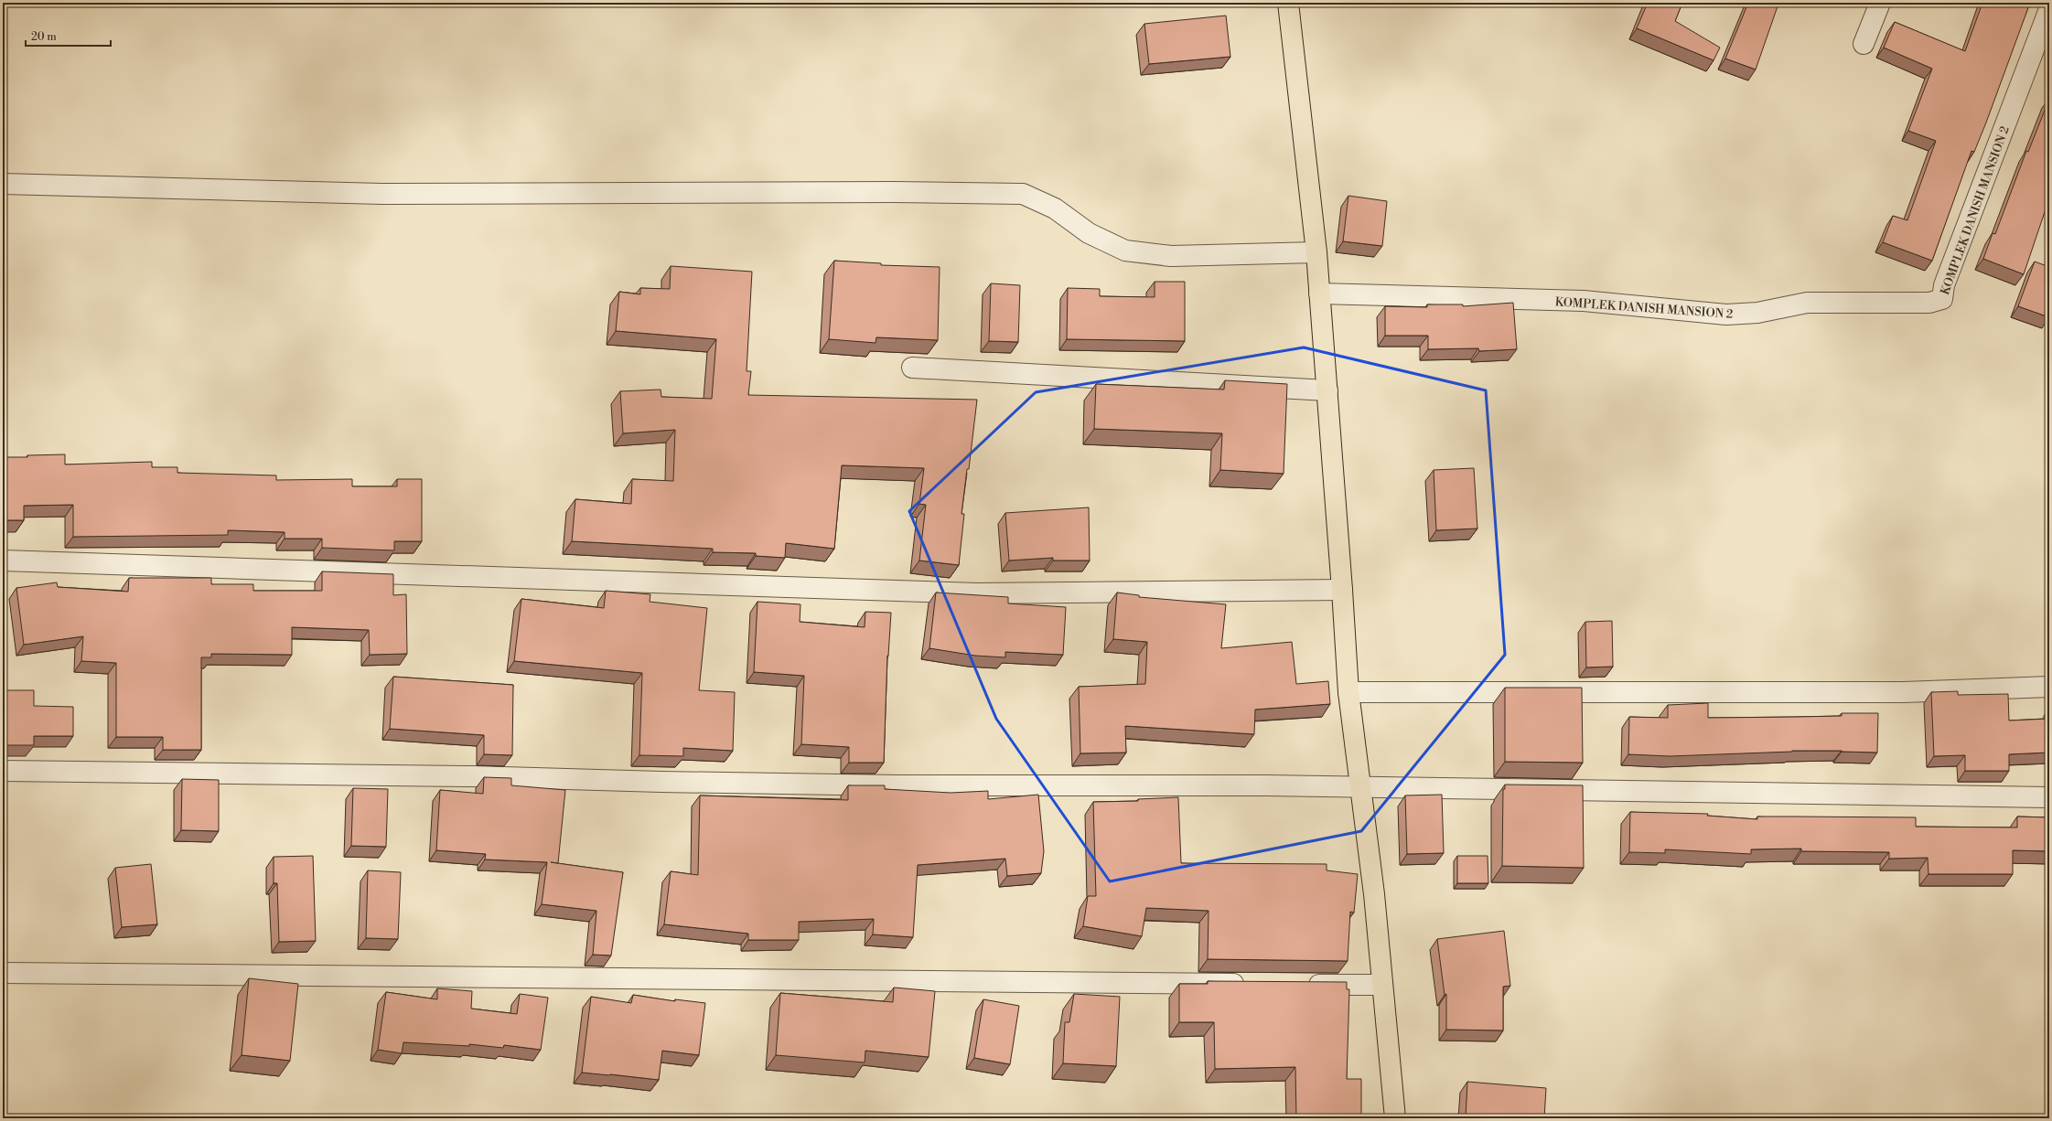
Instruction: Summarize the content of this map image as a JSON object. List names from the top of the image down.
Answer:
{
  "streets": {
    "street": ["KOMPLEK DANISH MANSION 2"]
  },
  "scale_bar": "20 m"
}
